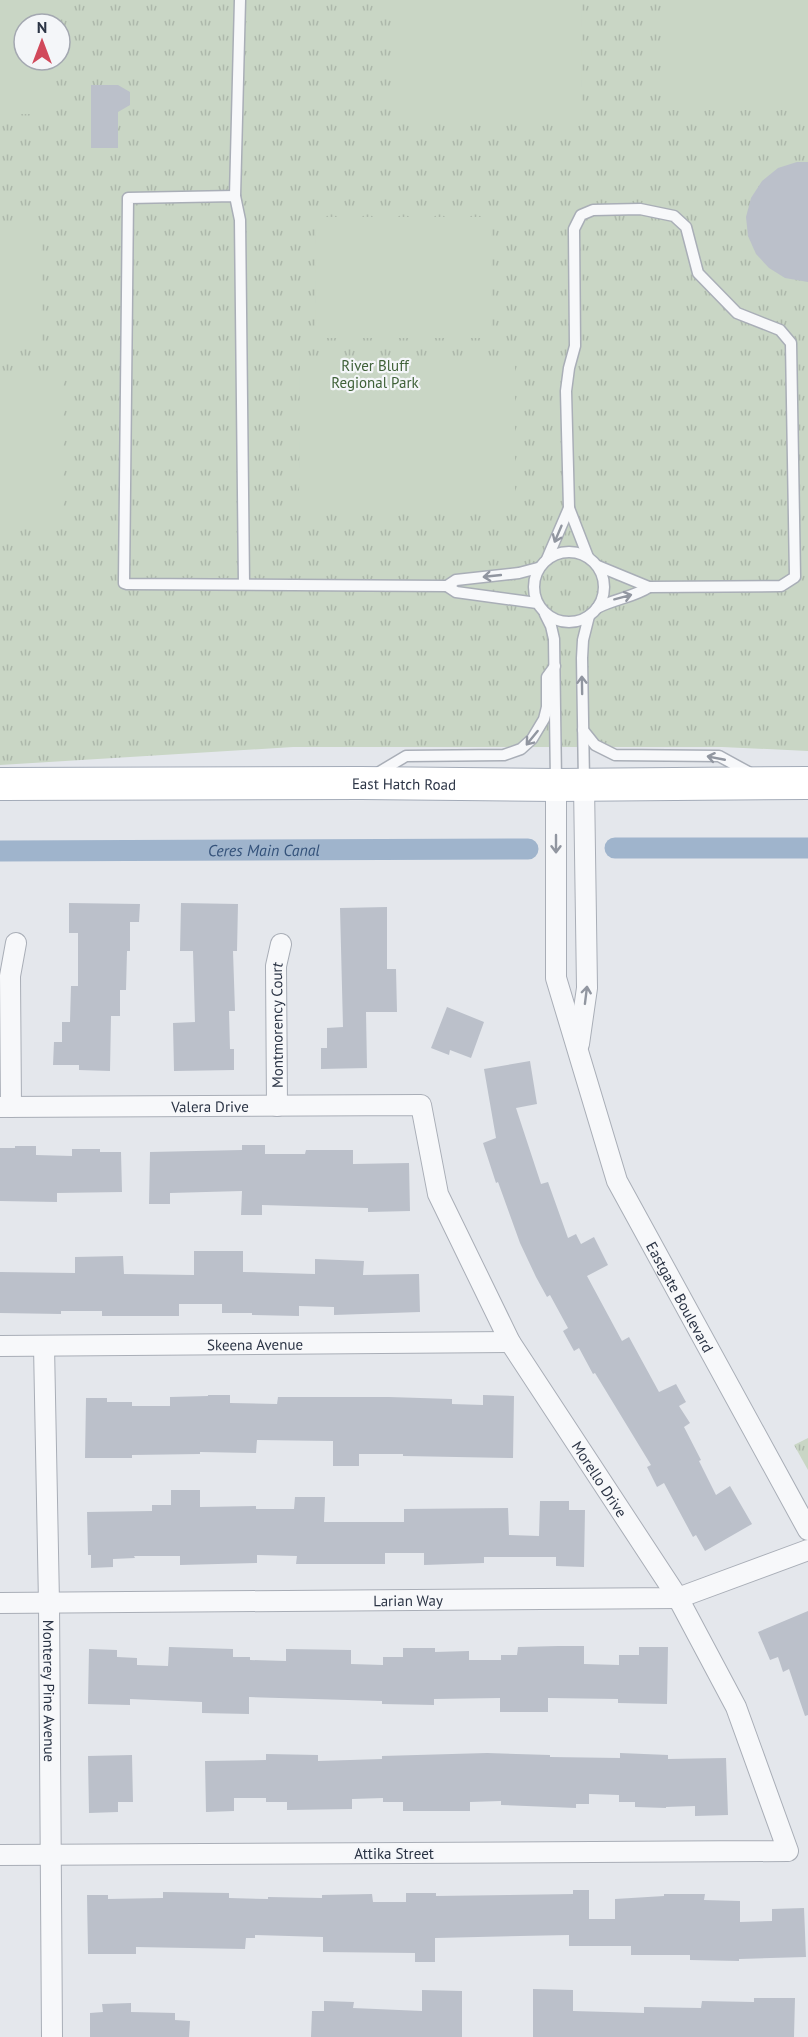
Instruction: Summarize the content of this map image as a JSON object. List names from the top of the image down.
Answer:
{
  "streets": {
    "main road": ["East Hatch Road"],
    "street": [
      "Montmorency Court",
      "Valera Drive",
      "Eastgate Boulevard",
      "Skeena Avenue",
      "Morello Drive",
      "Larian Way",
      "Monterey Pine Avenue",
      "Attika Street"
    ]
  },
  "crossings": [
    ["East Hatch Road", "Eastgate Boulevard"],
    ["Montmorency Court", "Valera Drive"],
    ["Valera Drive", "Morello Drive"],
    ["Skeena Avenue", "Morello Drive"],
    ["Skeena Avenue", "Monterey Pine Avenue"],
    ["Morello Drive", "Larian Way"],
    ["Morello Drive", "Attika Street"],
    ["Larian Way", "Monterey Pine Avenue"],
    ["Monterey Pine Avenue", "Attika Street"]
  ],
  "water": ["Ceres Main Canal"],
  "parks": ["River Bluff Regional Park"],
  "north": "top"
}
